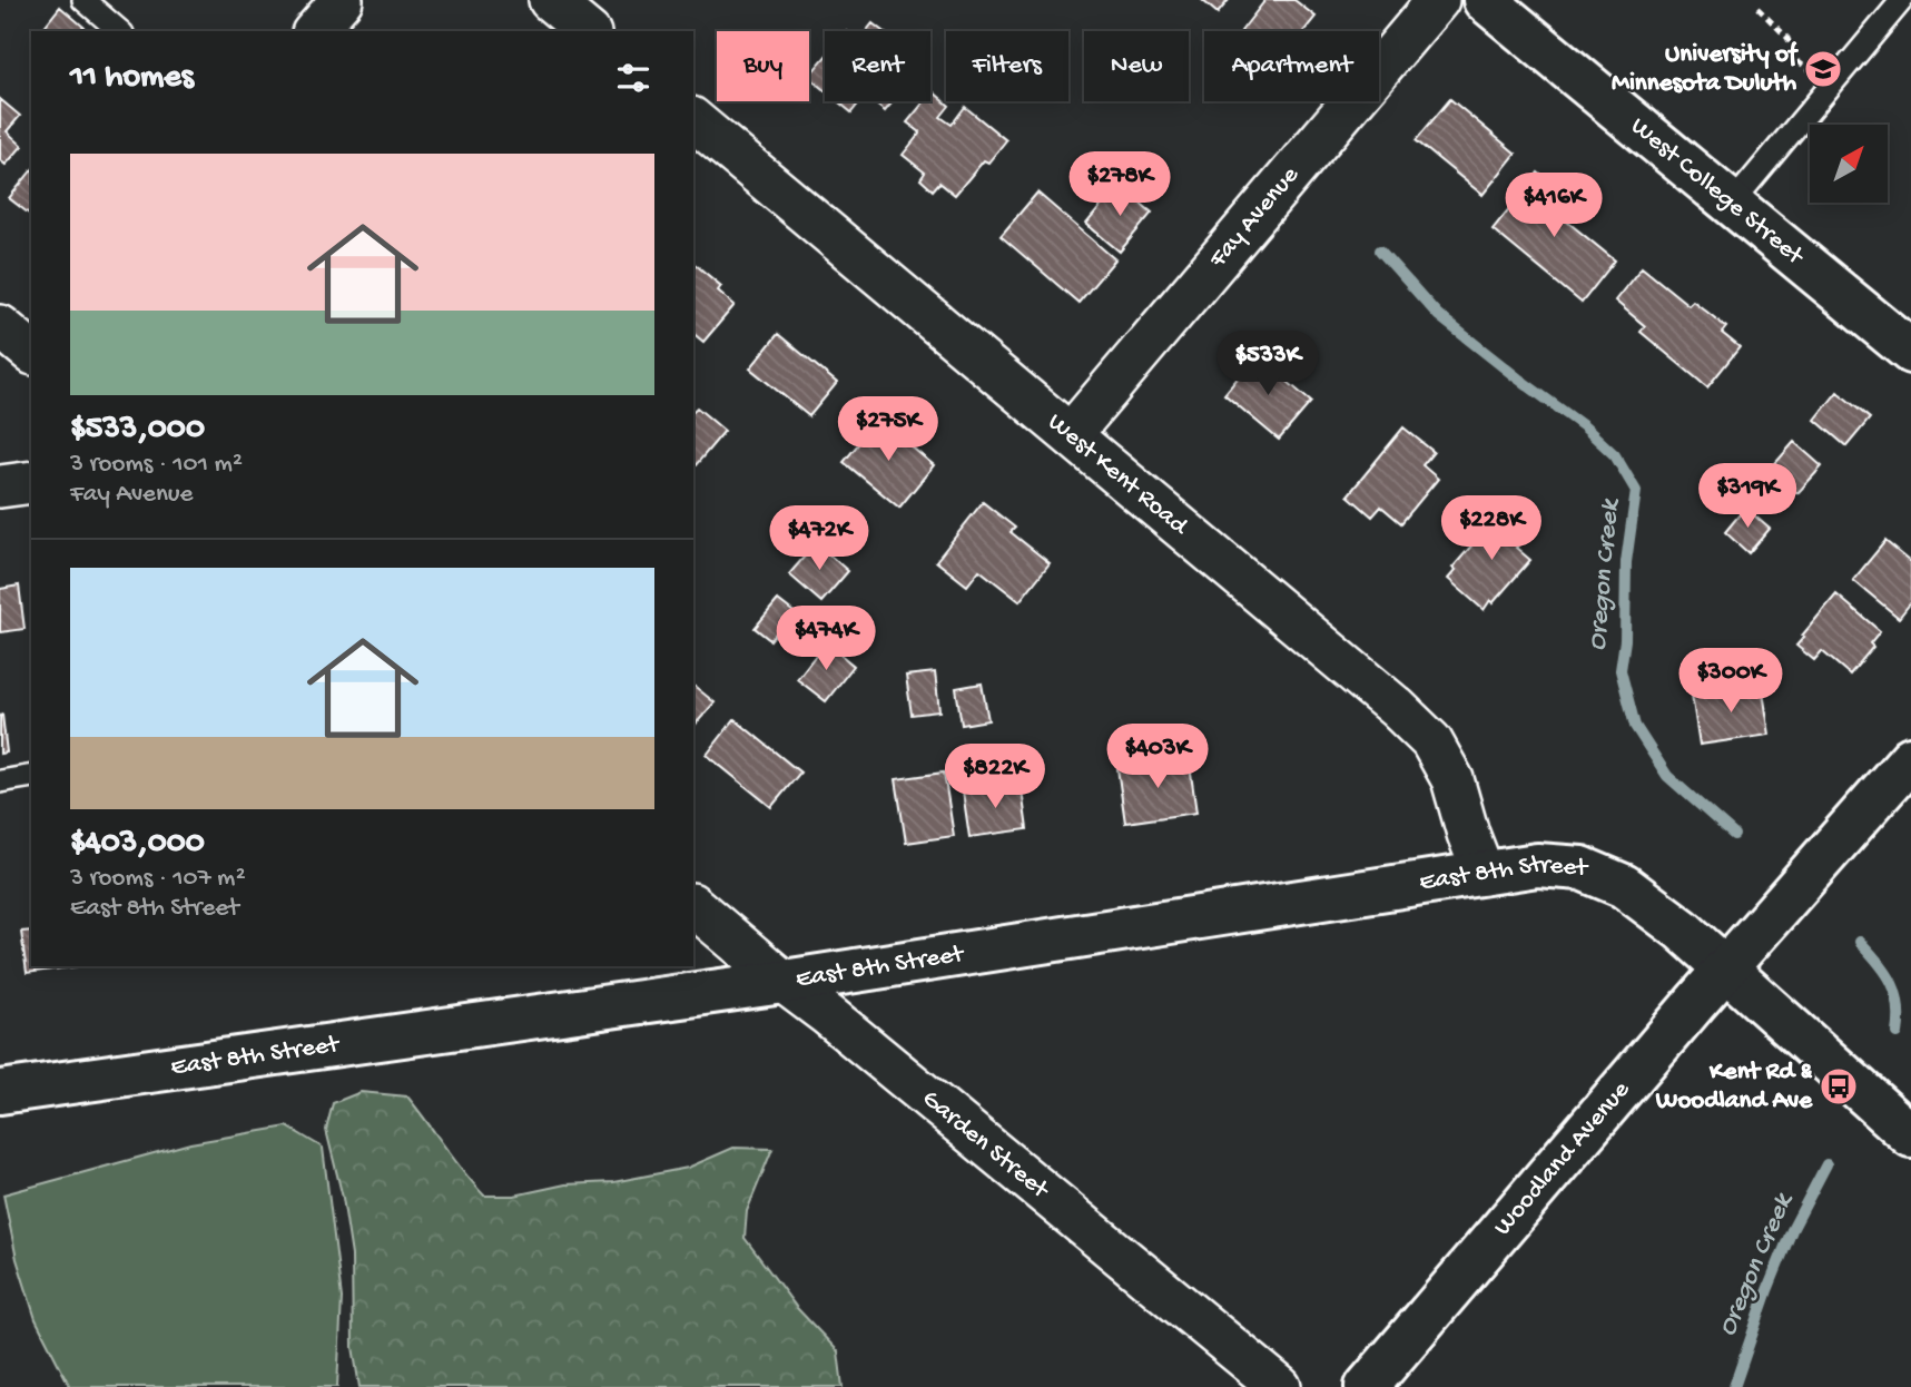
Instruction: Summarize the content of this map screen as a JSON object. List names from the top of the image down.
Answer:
{
  "streets": {
    "street": [
      "West College Street",
      "Fay Avenue",
      "West Kent Road",
      "East 8th Street",
      "Garden Street",
      "Woodland Avenue"
    ]
  },
  "crossings": [
    ["Fay Avenue", "West Kent Road"],
    ["West Kent Road", "East 8th Street"],
    ["East 8th Street", "Garden Street"],
    ["East 8th Street", "Woodland Avenue"]
  ],
  "water": ["Oregon Creek"],
  "places": {
    "school or university": ["University of Minnesota Duluth"],
    "bus stop": ["Kent Rd & Woodland Ave"]
  },
  "north": "top right",
  "page": {
    "chip": [
      "Buy",
      "Rent",
      "Filters",
      "New",
      "Apartment"
    ],
    "heading": "11 homes",
    "list": [
      {
        "name": "$533,000",
        "note": "3 rooms · 101 m² · Fay Avenue"
      },
      {
        "name": "$403,000",
        "note": "3 rooms · 107 m² · East 8th Street"
      }
    ],
    "price": [
      "$278K",
      "$416K",
      "$533K",
      "$275K",
      "$319K",
      "$228K",
      "$472K",
      "$474K",
      "$300K",
      "$403K",
      "$822K"
    ]
  }
}
